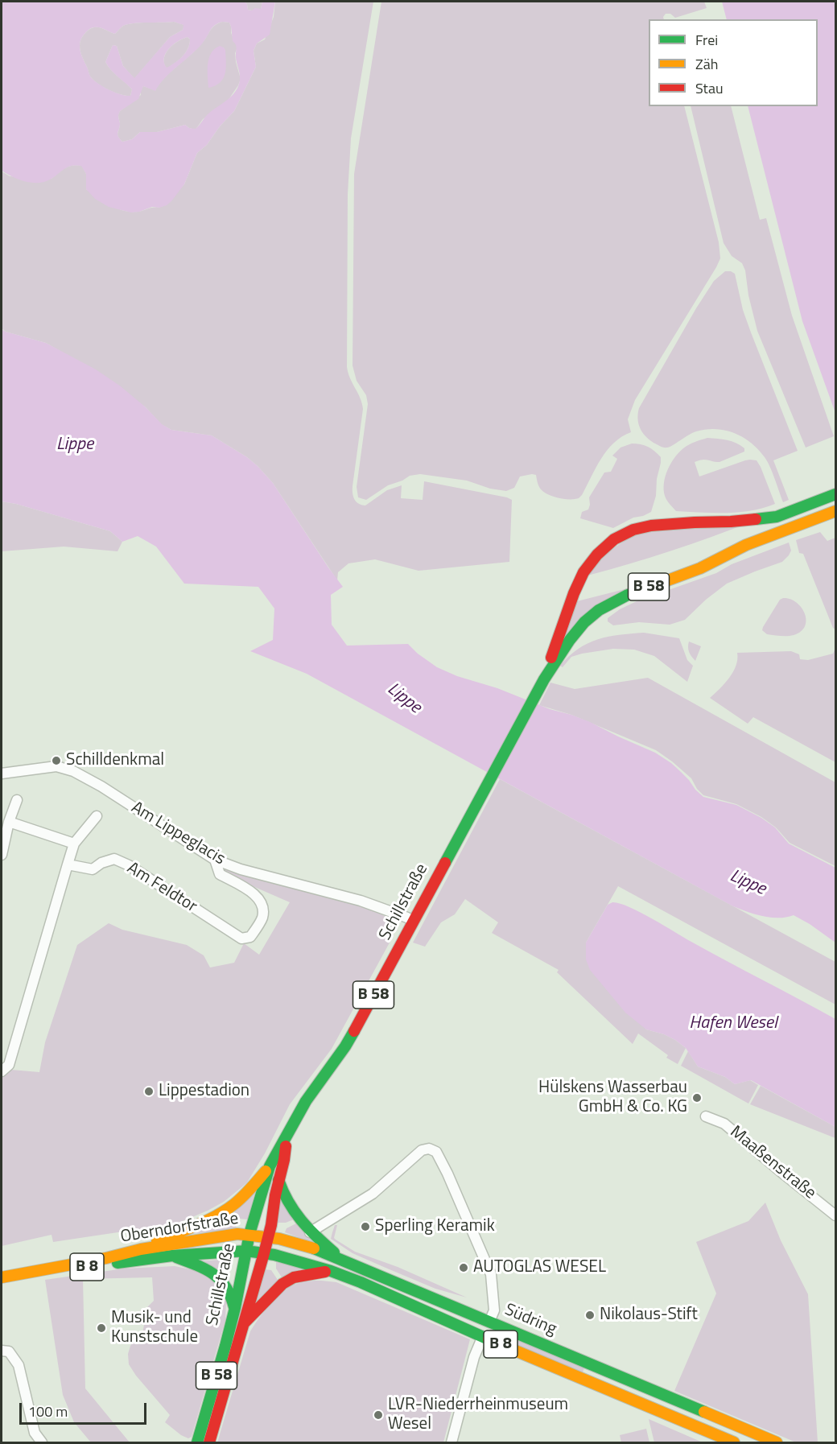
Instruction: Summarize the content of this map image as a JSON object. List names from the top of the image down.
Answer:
{
  "streets": {
    "main road": [
      "B 58",
      "Schillstraße",
      "Oberndorfstraße",
      "B 8",
      "Südring"
    ],
    "street": ["Am Lippeglacis", "Am Feldtor", "Maaßenstraße"]
  },
  "crossings": [
    ["B 58", "Schillstraße"],
    ["Am Lippeglacis", "Am Feldtor"],
    ["Am Lippeglacis", "Schillstraße"],
    ["Schillstraße", "Oberndorfstraße"],
    ["Schillstraße", "B 8"],
    ["Schillstraße", "Südring"],
    ["Oberndorfstraße", "B 8"],
    ["B 8", "Südring"]
  ],
  "water": ["Lippe", "Hafen Wesel"],
  "places": [
    "Schilldenkmal",
    "Lippestadion",
    "Hülskens Wasserbau GmbH & Co. KG",
    "Sperling Keramik",
    "AUTOGLAS WESEL",
    "Nikolaus-Stift",
    "Musik- und Kunstschule",
    "LVR-Niederrheinmuseum Wesel"
  ],
  "legend": ["Frei", "Zäh", "Stau"],
  "scale_bar": "100 m"
}
